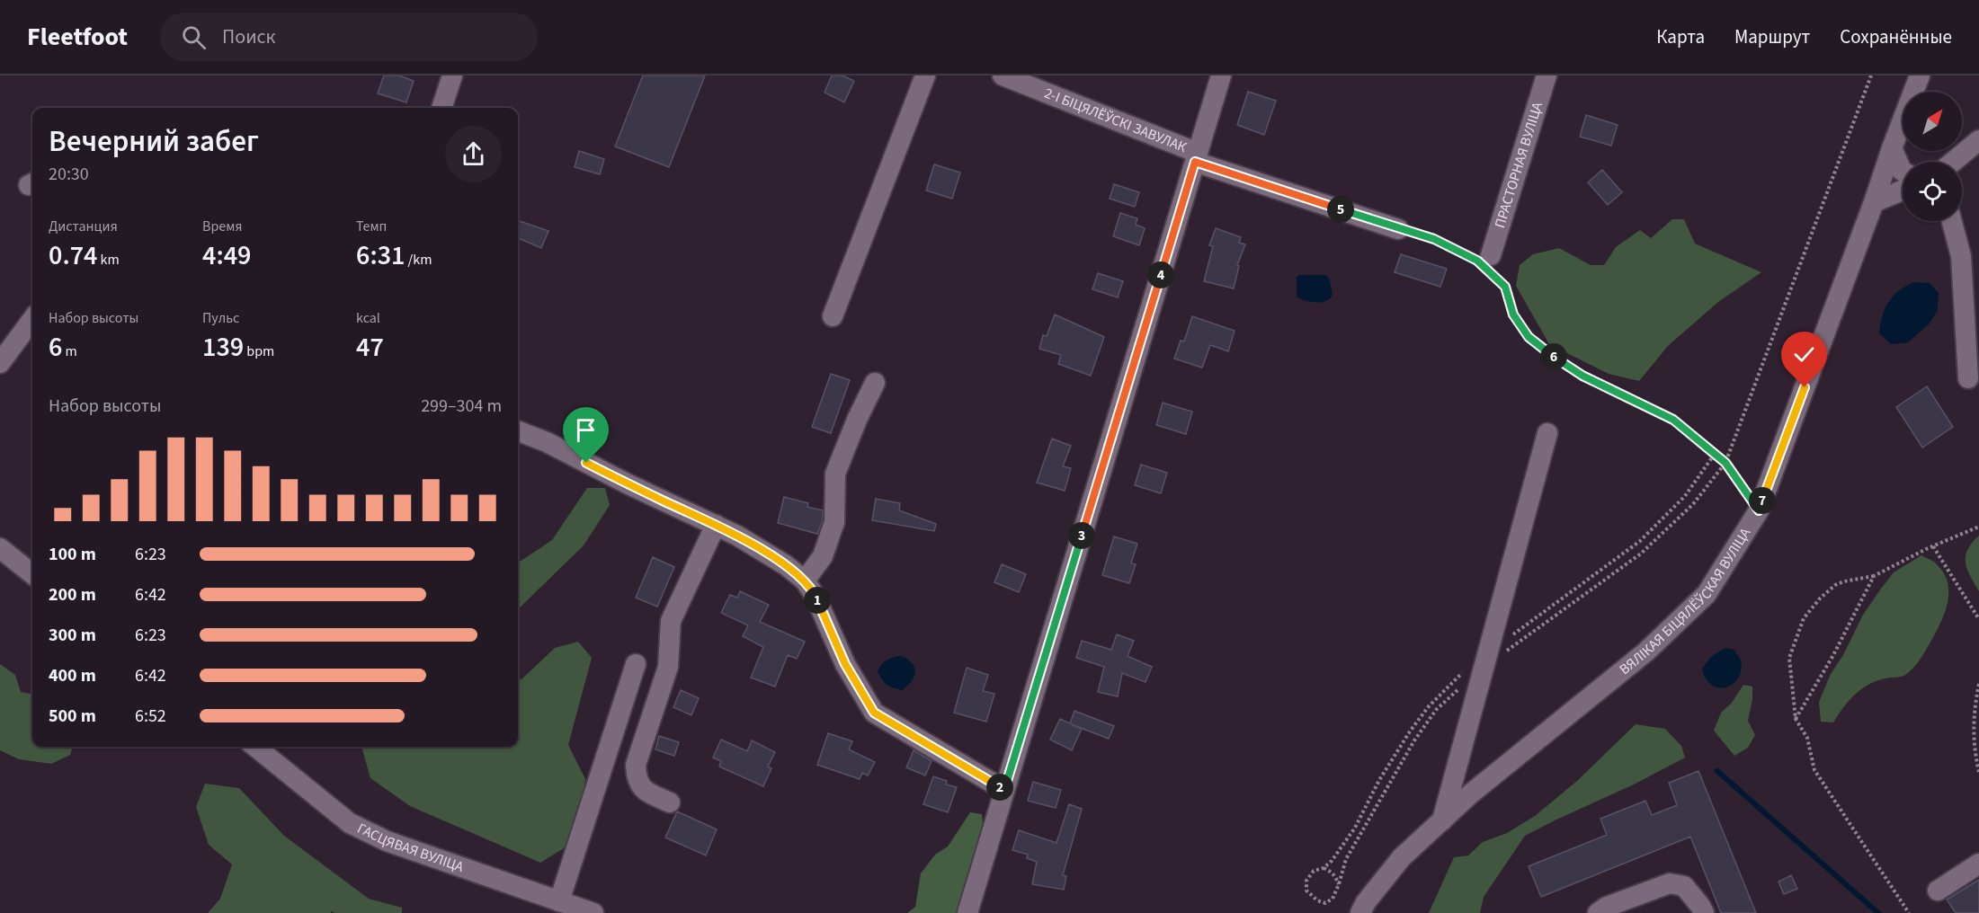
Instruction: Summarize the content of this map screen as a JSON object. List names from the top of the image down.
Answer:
{
  "streets": {
    "street": [
      "2-І БІЦЯЛЁЎСКІ ЗАВУЛАК",
      "ПРАСТОРНАЯ ВУЛІЦА",
      "ВЯЛІКАЯ БІЦЯЛЁЎСКАЯ ВУЛІЦА",
      "ГАСЦЯВАЯ ВУЛІЦА"
    ]
  },
  "north": "top right",
  "page": {
    "header": "Fleetfoot",
    "search": "Поиск",
    "nav": ["Карта", "Маршрут", "Сохранённые"],
    "heading": ["Вечерний забег", "20:30"],
    "pins": [
      "5",
      "4",
      "6",
      "7",
      "3",
      "1",
      "2"
    ],
    "stats": [
      ["Дистанция", "0.74 km"],
      ["Время", "4:49"],
      ["Темп", "6:31 /km"],
      ["Набор высоты", "6 m"],
      ["Пульс", "139 bpm"],
      ["kcal", "47"]
    ],
    "chart": ["Набор высоты", "299–304 m"],
    "list": [
      {
        "name": "100 m",
        "note": "6:23"
      },
      {
        "name": "200 m",
        "note": "6:42"
      },
      {
        "name": "300 m",
        "note": "6:23"
      },
      {
        "name": "400 m",
        "note": "6:42"
      },
      {
        "name": "500 m",
        "note": "6:52"
      }
    ]
  }
}
